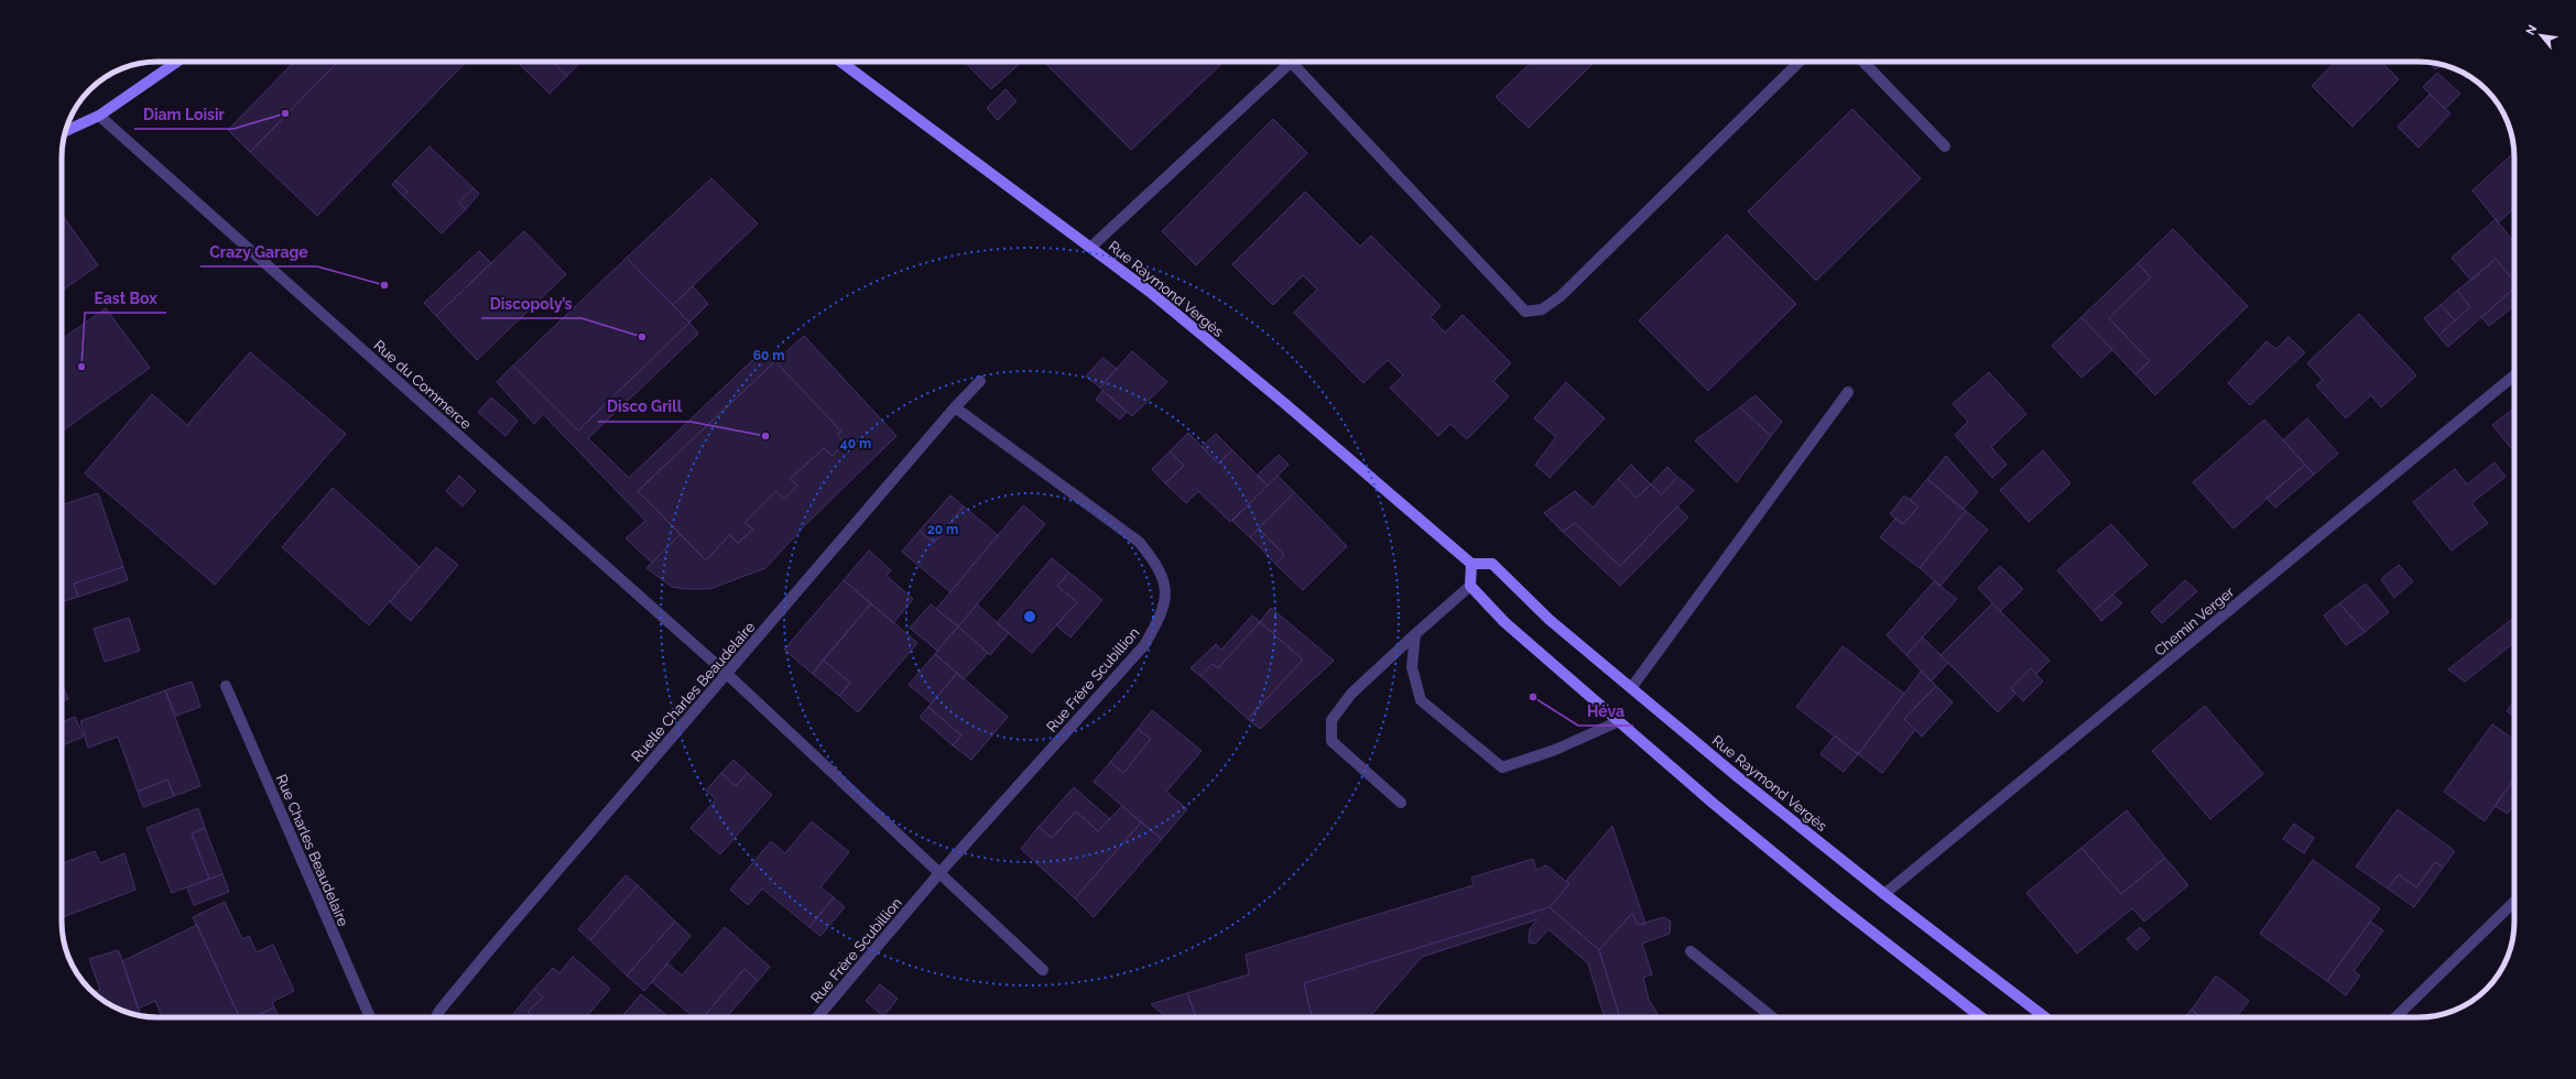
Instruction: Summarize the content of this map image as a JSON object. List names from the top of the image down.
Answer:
{
  "streets": {
    "main road": ["Rue Raymond Vergès"],
    "street": [
      "Rue du Commerce",
      "Chemin Verger",
      "Rue Frère Scubillion",
      "Ruelle Charles Beaudelaire",
      "Rue Charles Beaudelaire"
    ]
  },
  "crossings": [
    ["Rue Raymond Vergès", "Chemin Verger"],
    ["Rue du Commerce", "Ruelle Charles Beaudelaire"],
    ["Rue Frère Scubillion", "Ruelle Charles Beaudelaire"]
  ],
  "places": [
    "Diam Loisir",
    "Crazy Garage",
    "Discopoly’s",
    "East Box",
    "Disco Grill",
    "Héva"
  ],
  "north": "top left",
  "rings": ["60 m", "40 m", "20 m"]
}
